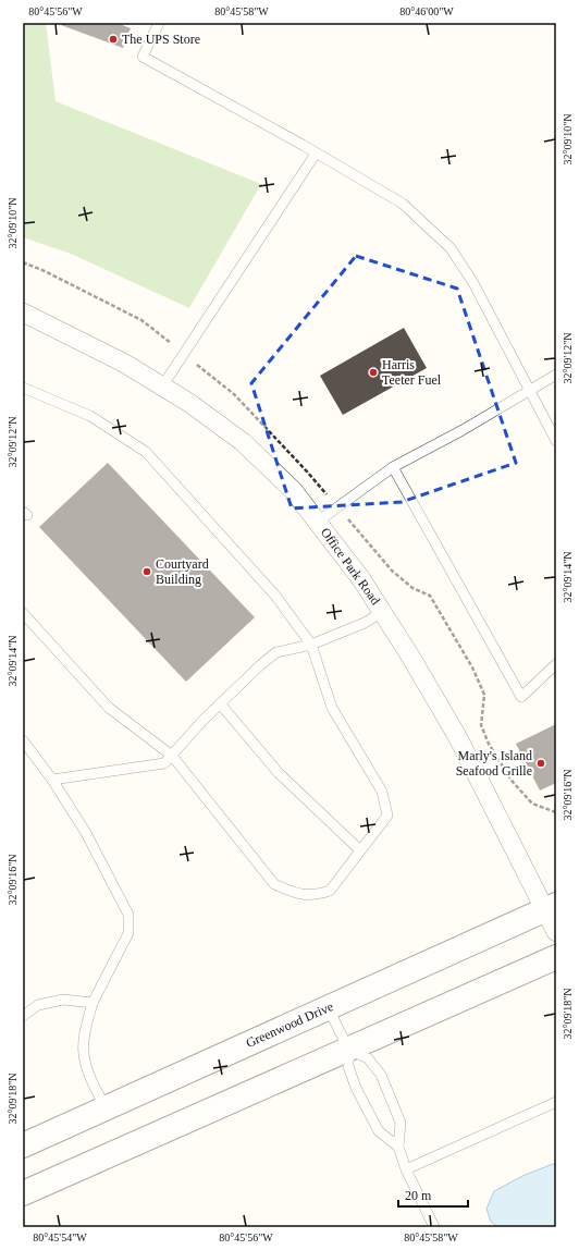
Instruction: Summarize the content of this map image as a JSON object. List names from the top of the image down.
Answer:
{
  "streets": {
    "street": ["Office Park Road", "Greenwood Drive"]
  },
  "crossings": [
    ["Office Park Road", "Greenwood Drive"]
  ],
  "places": [
    "The UPS Store",
    "Harris Teeter Fuel",
    "Courtyard Building",
    "Marly's Island Seafood Grille"
  ],
  "scale_bar": "20 m",
  "coordinates": [
    "80°45'56\"W",
    "80°45'58\"W",
    "80°46'00\"W",
    "32°09'10\"N",
    "32°09'12\"N",
    "32°09'14\"N",
    "32°09'16\"N",
    "32°09'18\"N",
    "80°45'54\"W"
  ]
}
